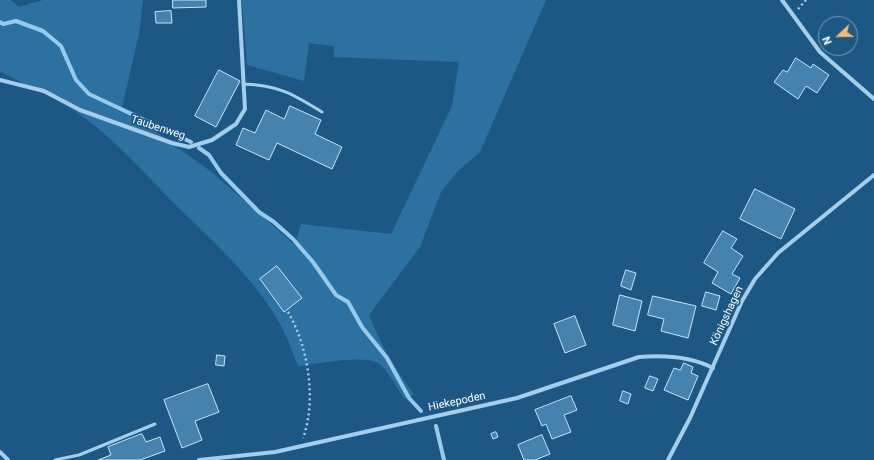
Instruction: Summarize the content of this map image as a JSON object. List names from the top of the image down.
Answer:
{
  "streets": {
    "street": ["Taubenweg", "Königshagen", "Hiekepoden"]
  },
  "crossings": [
    ["Königshagen", "Hiekepoden"]
  ],
  "north": "left"
}
